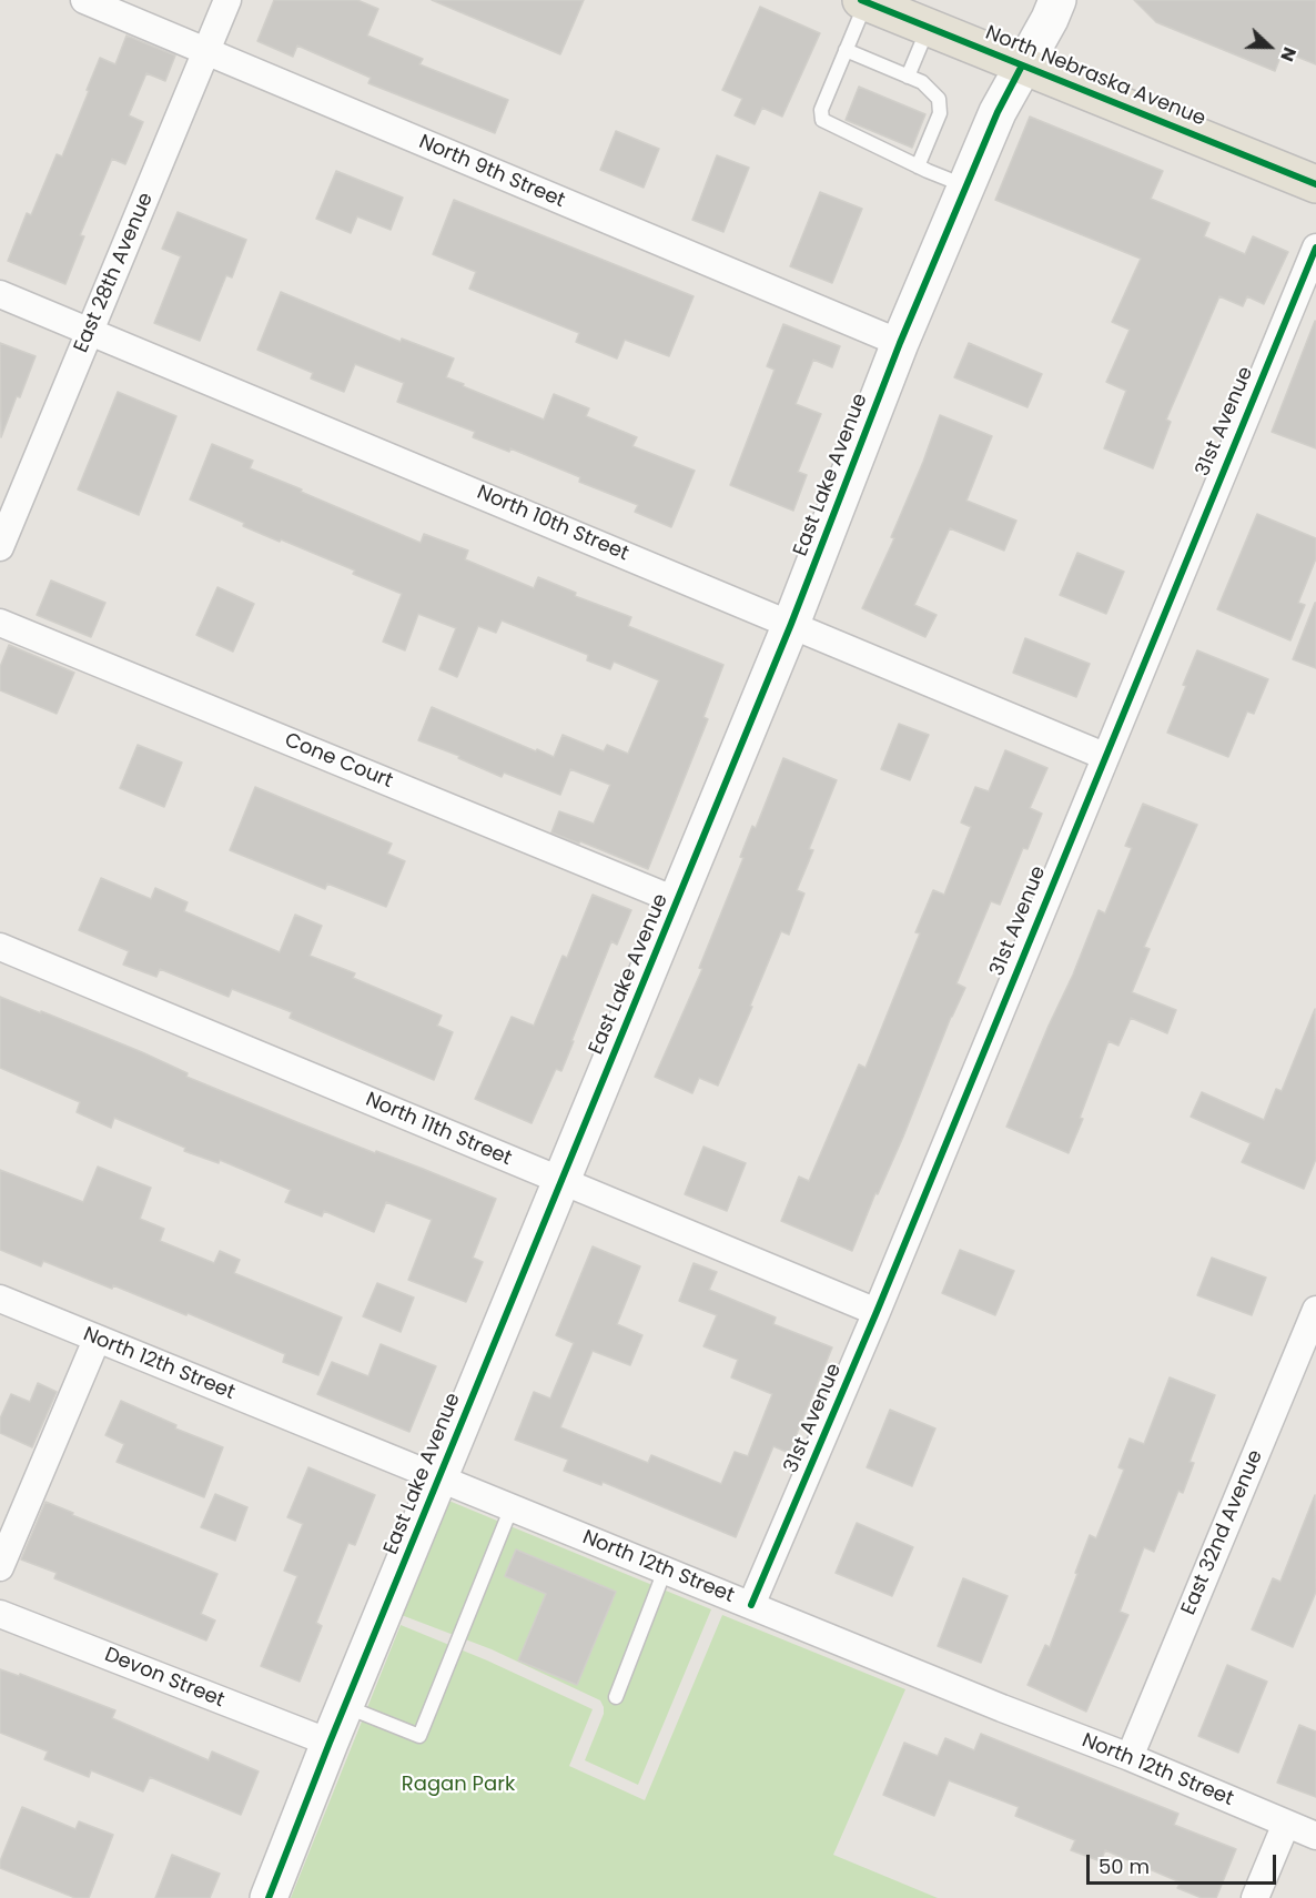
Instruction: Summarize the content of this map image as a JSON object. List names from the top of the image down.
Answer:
{
  "streets": {
    "main road": ["North Nebraska Avenue"],
    "street": [
      "North 9th Street",
      "East 28th Avenue",
      "31st Avenue",
      "East Lake Avenue",
      "North 10th Street",
      "Cone Court",
      "North 11th Street",
      "North 12th Street",
      "East 32nd Avenue",
      "Devon Street"
    ]
  },
  "crossings": [
    ["North Nebraska Avenue", "East Lake Avenue"],
    ["North 9th Street", "East 28th Avenue"],
    ["North 9th Street", "East Lake Avenue"],
    ["East 28th Avenue", "North 10th Street"],
    ["31st Avenue", "North 10th Street"],
    ["31st Avenue", "North 11th Street"],
    ["31st Avenue", "North 12th Street"],
    ["East Lake Avenue", "North 10th Street"],
    ["East Lake Avenue", "Cone Court"],
    ["East Lake Avenue", "North 11th Street"],
    ["East Lake Avenue", "North 12th Street"],
    ["East Lake Avenue", "Devon Street"],
    ["North 12th Street", "East 32nd Avenue"]
  ],
  "parks": ["Ragan Park"],
  "scale_bar": "50 m",
  "north": "right"
}
